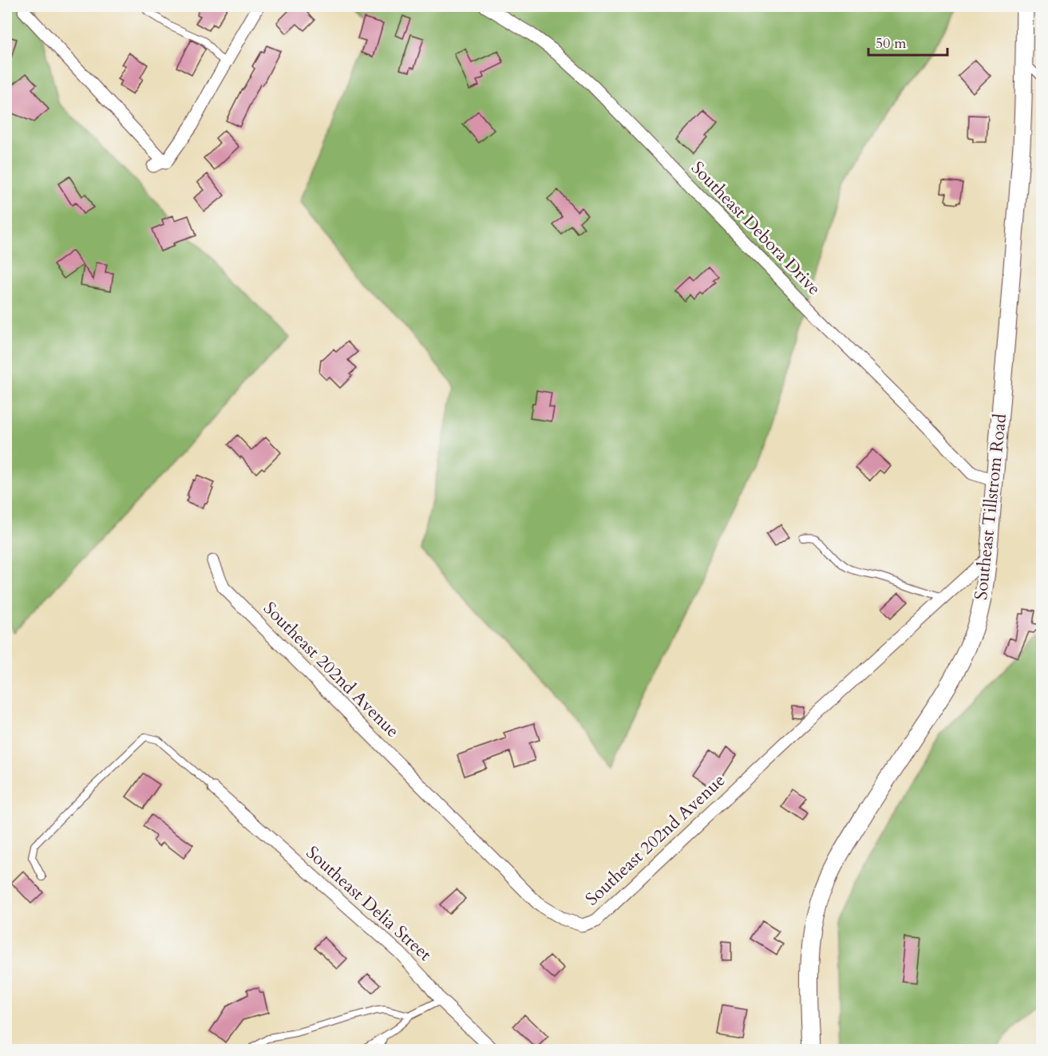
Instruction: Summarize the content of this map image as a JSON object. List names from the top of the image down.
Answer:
{
  "streets": {
    "main road": ["Southeast Tillstrom Road"],
    "street": ["Southeast Debora Drive", "Southeast 202nd Avenue", "Southeast Delia Street"]
  },
  "crossings": [
    ["Southeast Debora Drive", "Southeast Tillstrom Road"],
    ["Southeast Tillstrom Road", "Southeast 202nd Avenue"]
  ],
  "scale_bar": "50 m"
}
